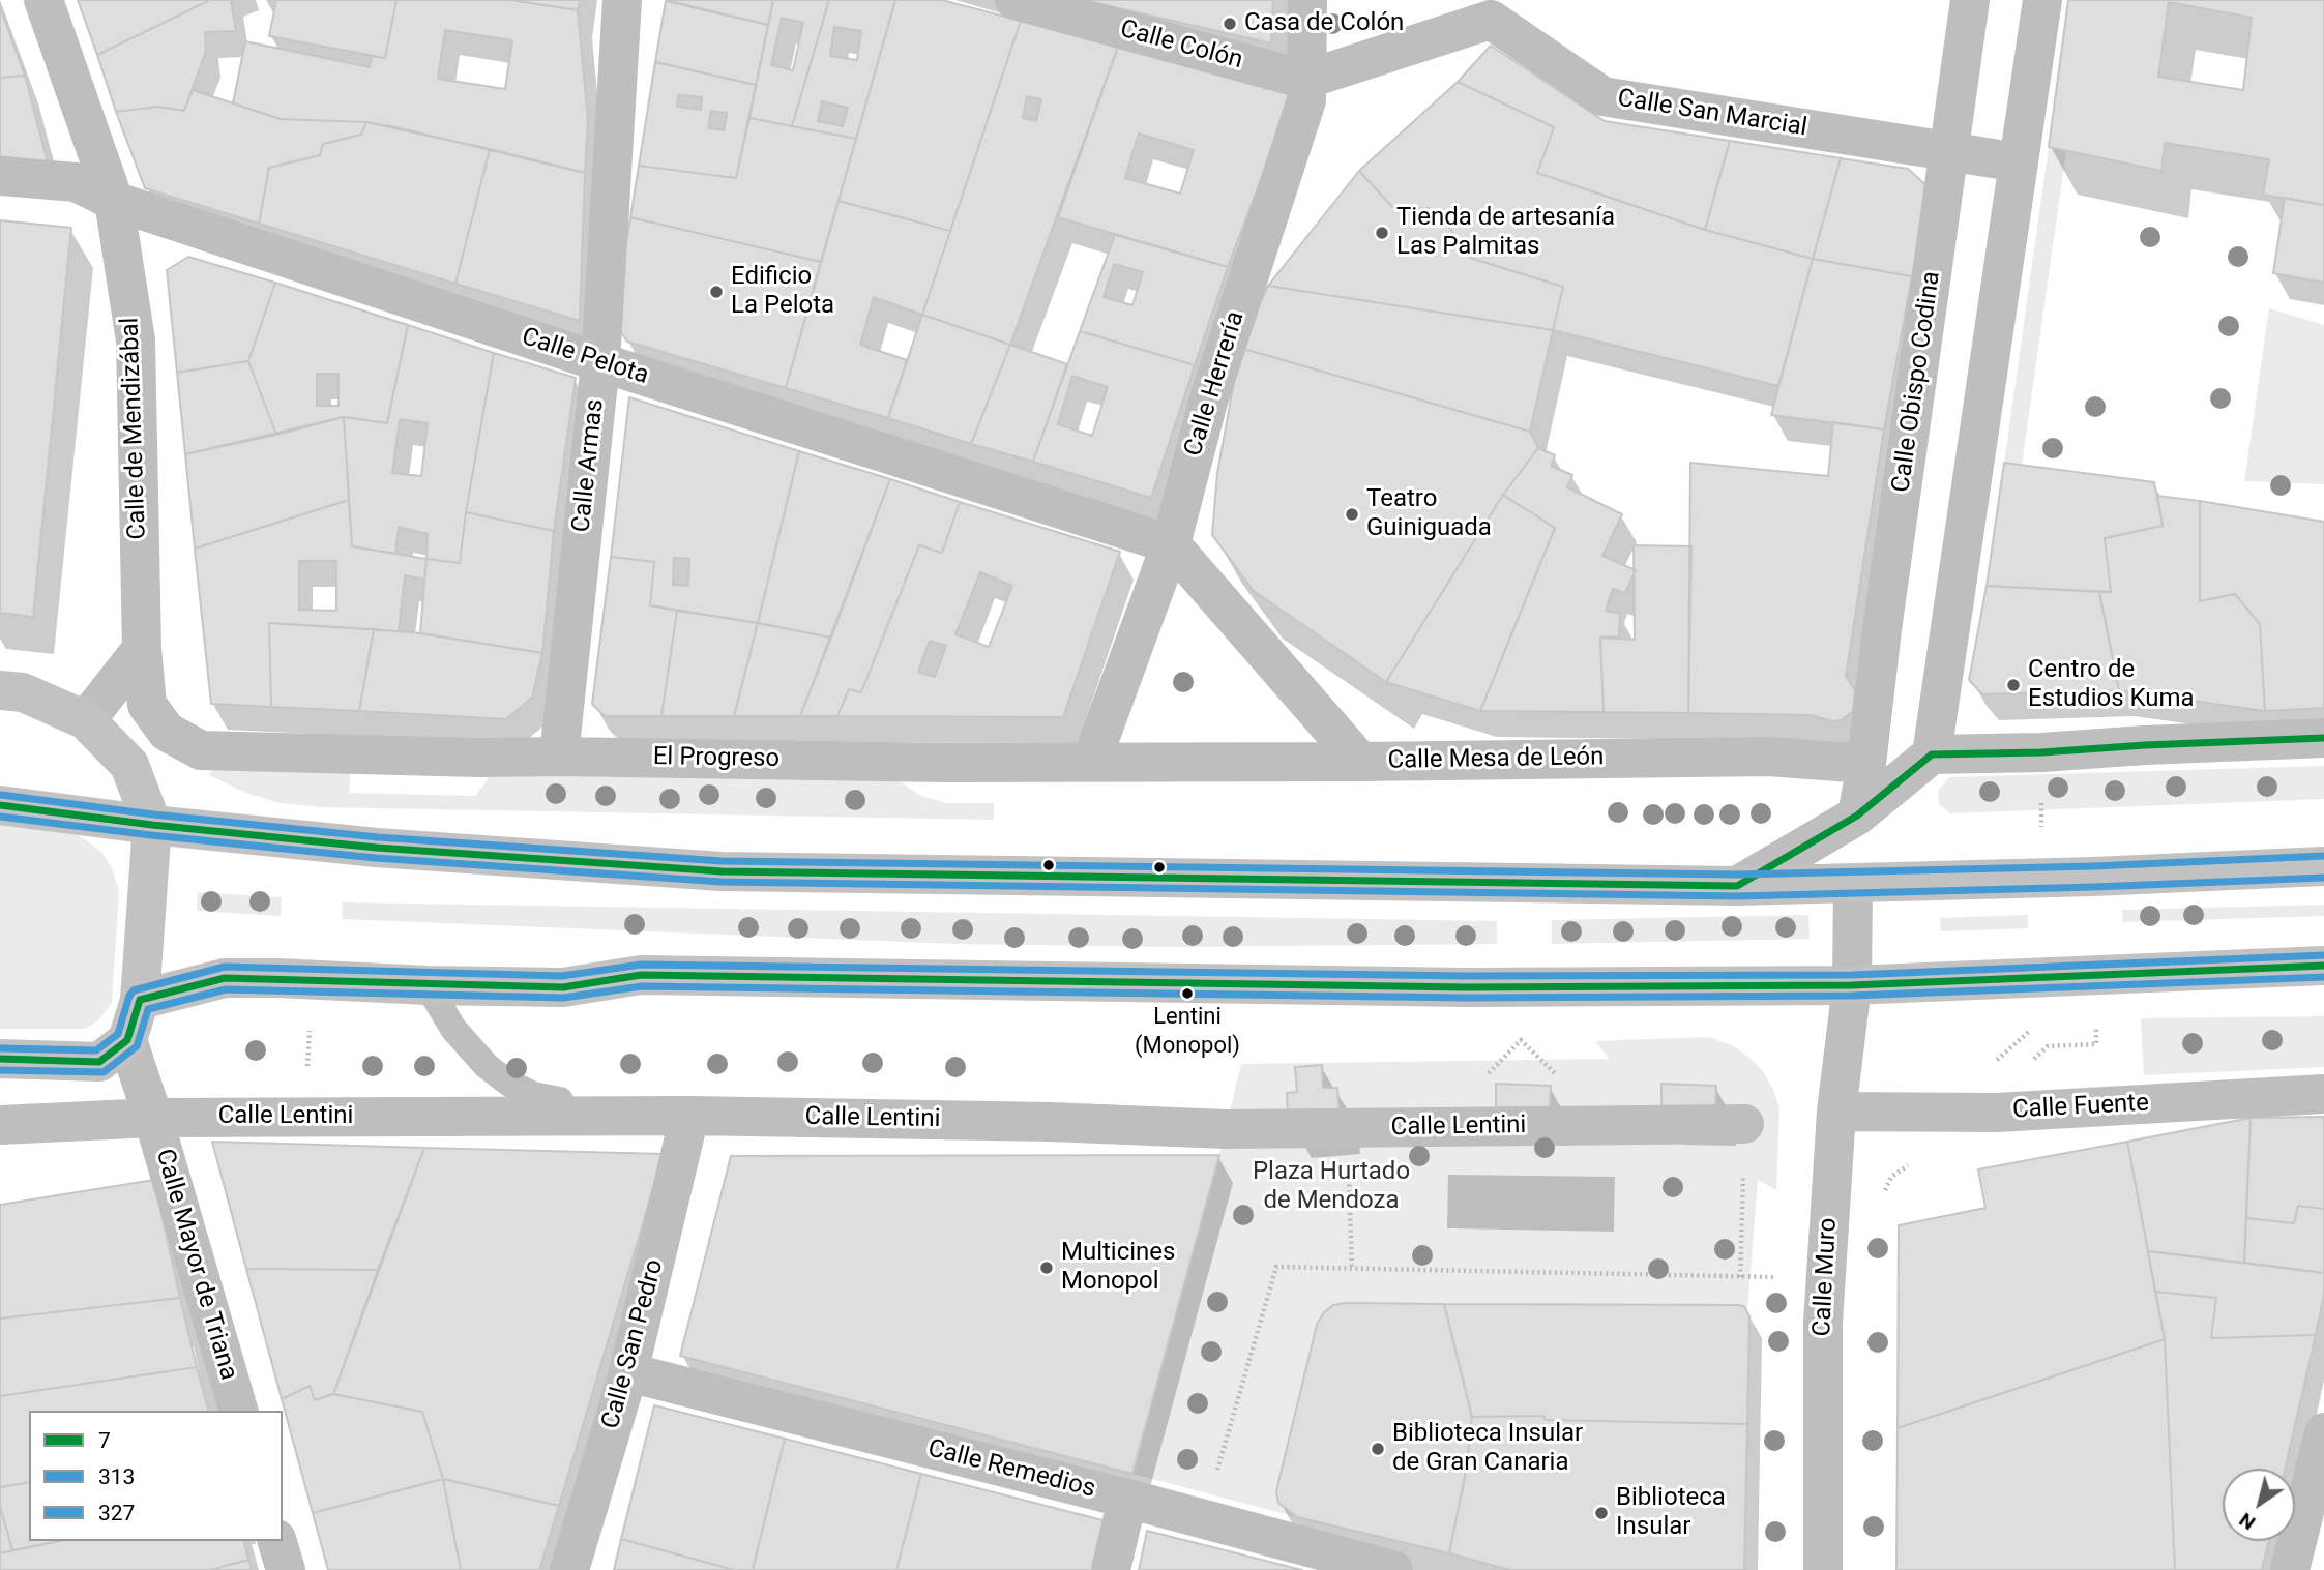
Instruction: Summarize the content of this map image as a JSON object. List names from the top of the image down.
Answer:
{
  "streets": {
    "street": [
      "Calle Colón",
      "Calle San Marcial",
      "Calle Pelota",
      "Calle Obispo Codina",
      "Calle Herrería",
      "Calle de Mendizábal",
      "Calle Armas",
      "El Progreso",
      "Calle Mesa de León",
      "Calle Fuente",
      "Calle Lentini",
      "Calle Mayor de Triana",
      "Calle Muro",
      "Calle San Pedro",
      "Calle Remedios"
    ]
  },
  "crossings": [
    ["Calle Colón", "Calle San Marcial"],
    ["Calle Colón", "Calle Herrería"],
    ["Calle San Marcial", "Calle Obispo Codina"],
    ["Calle San Marcial", "Calle Herrería"],
    ["Calle Pelota", "Calle Herrería"],
    ["Calle Pelota", "Calle de Mendizábal"],
    ["Calle Pelota", "Calle Armas"],
    ["Calle Pelota", "Calle Mesa de León"],
    ["Calle Obispo Codina", "Calle Mesa de León"],
    ["Calle Herrería", "El Progreso"],
    ["Calle Herrería", "Calle Mesa de León"],
    ["Calle de Mendizábal", "El Progreso"],
    ["Calle Armas", "El Progreso"],
    ["El Progreso", "Calle Mesa de León"],
    ["Calle Fuente", "Calle Muro"],
    ["Calle Lentini", "Calle Mayor de Triana"],
    ["Calle Lentini", "Calle San Pedro"],
    ["Calle San Pedro", "Calle Remedios"]
  ],
  "parks": ["Plaza Hurtado de Mendoza"],
  "places": [
    "Casa de Colón",
    "Tienda de artesanía Las Palmitas",
    "Edificio La Pelota",
    "Teatro Guiniguada",
    "Centro de Estudios Kuma",
    "Lentini (Monopol)",
    "Multicines Monopol",
    "Biblioteca Insular de Gran Canaria",
    "Biblioteca Insular"
  ],
  "lines": ["transit line 7", "transit line 327", "transit line 313"],
  "legend": ["7", "313", "327"],
  "north": "bottom left"
}
